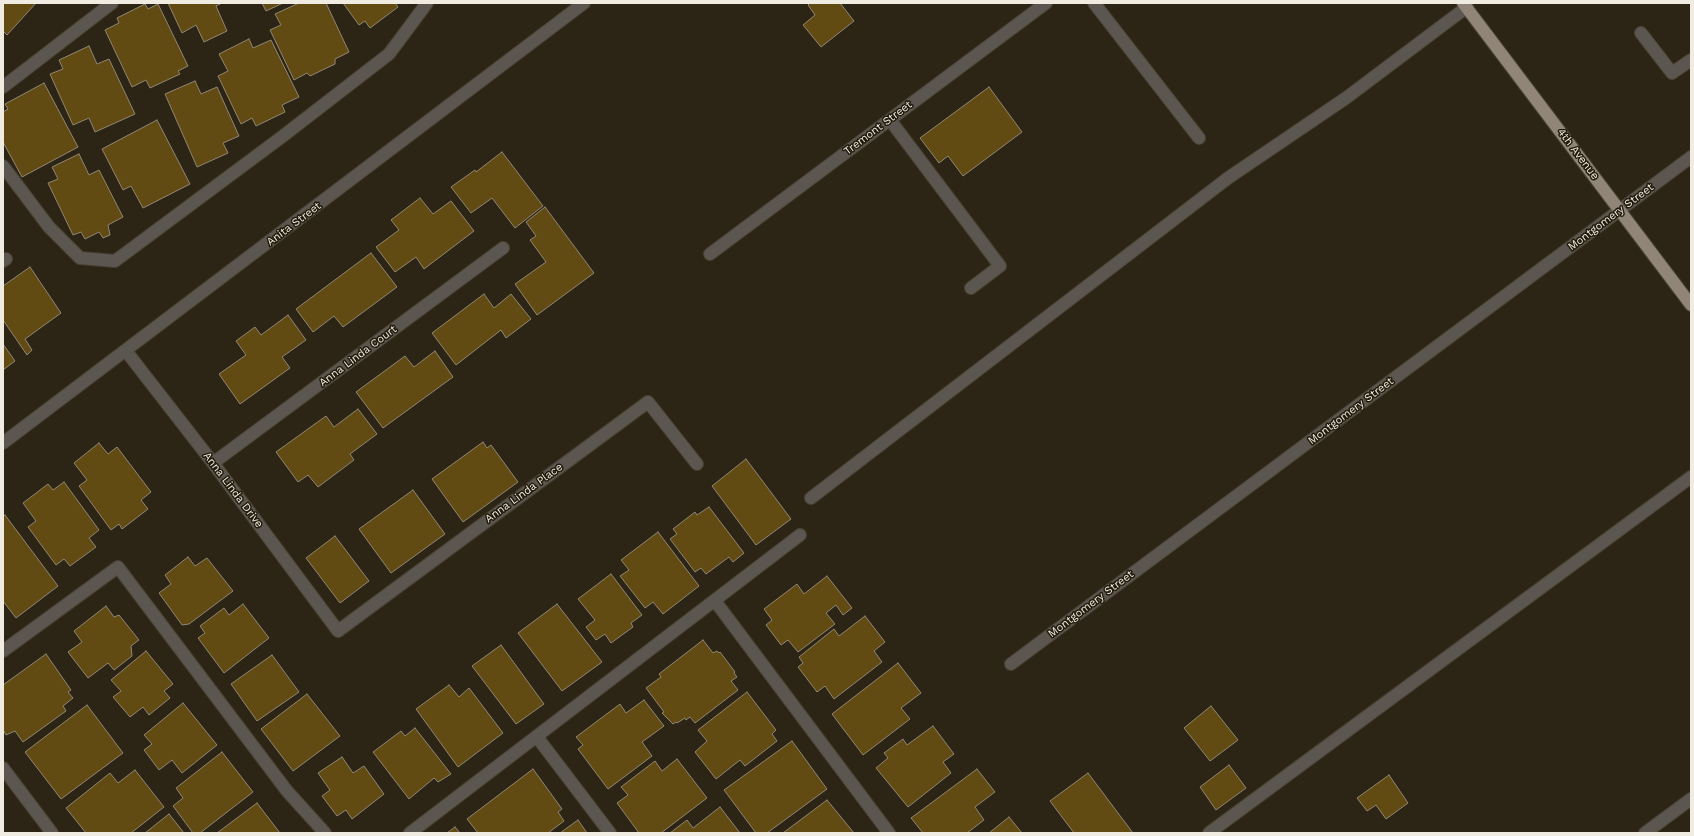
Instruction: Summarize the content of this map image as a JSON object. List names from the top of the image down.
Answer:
{
  "streets": {
    "main road": ["4th Avenue"],
    "street": [
      "Tremont Street",
      "Montgomery Street",
      "Anita Street",
      "Anna Linda Court",
      "Anna Linda Drive",
      "Anna Linda Place"
    ]
  },
  "crossings": [
    ["4th Avenue", "Montgomery Street"],
    ["Anita Street", "Anna Linda Drive"],
    ["Anna Linda Court", "Anna Linda Drive"],
    ["Anna Linda Drive", "Anna Linda Place"]
  ]
}
